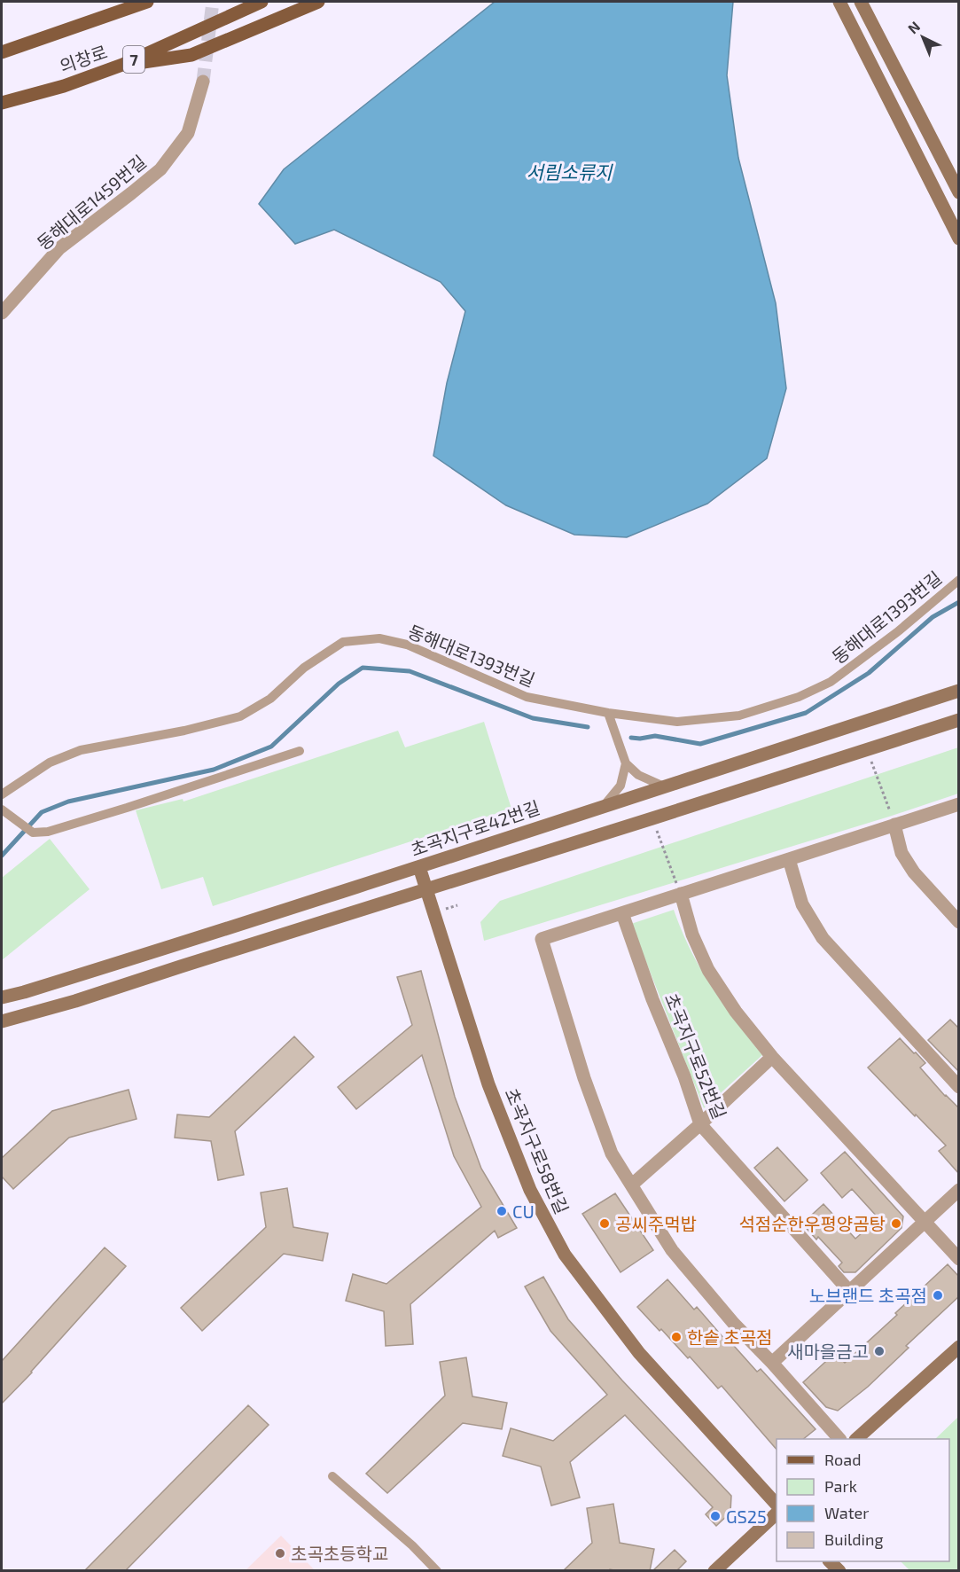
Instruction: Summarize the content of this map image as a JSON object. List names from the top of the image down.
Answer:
{
  "streets": {
    "main road": ["의창로", "7"],
    "street": [
      "동해대로1459번길",
      "초곡지구로42번길",
      "초곡지구로52번길",
      "초곡지구로58번길"
    ],
    "lane": ["동해대로1393번길"]
  },
  "crossings": [
    ["초곡지구로42번길", "초곡지구로58번길"]
  ],
  "water": ["서림소류지"],
  "places": [
    "CU",
    "공씨주먹밥",
    "석점순한우평양곰탕",
    "노브랜드 초곡점",
    "한솥 초곡점",
    "새마을금고",
    "GS25",
    "초곡초등학교"
  ],
  "legend": [
    "Road",
    "Park",
    "Water",
    "Building"
  ],
  "north": "top left"
}
